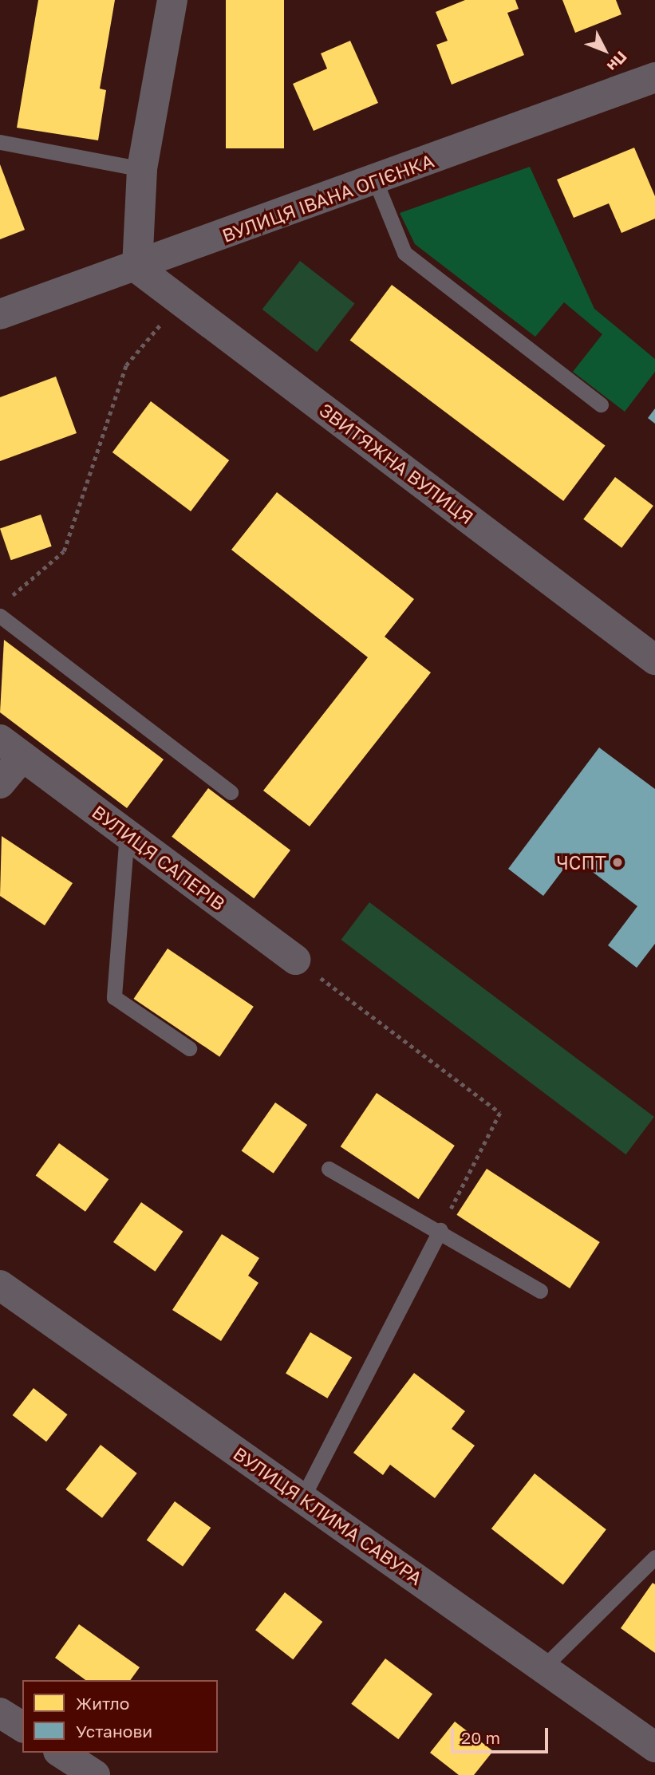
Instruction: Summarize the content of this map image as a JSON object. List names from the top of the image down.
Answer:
{
  "streets": {
    "street": [
      "ВУЛИЦЯ ІВАНА ОГІЄНКА",
      "ЗВИТЯЖНА ВУЛИЦЯ",
      "ВУЛИЦЯ САПЕРІВ",
      "ВУЛИЦЯ КЛИМА САВУРА"
    ]
  },
  "crossings": [
    ["ВУЛИЦЯ ІВАНА ОГІЄНКА", "ЗВИТЯЖНА ВУЛИЦЯ"]
  ],
  "places": ["ЧСПТ"],
  "legend": ["Житло", "Установи"],
  "scale_bar": "20 m",
  "north": "bottom right"
}
